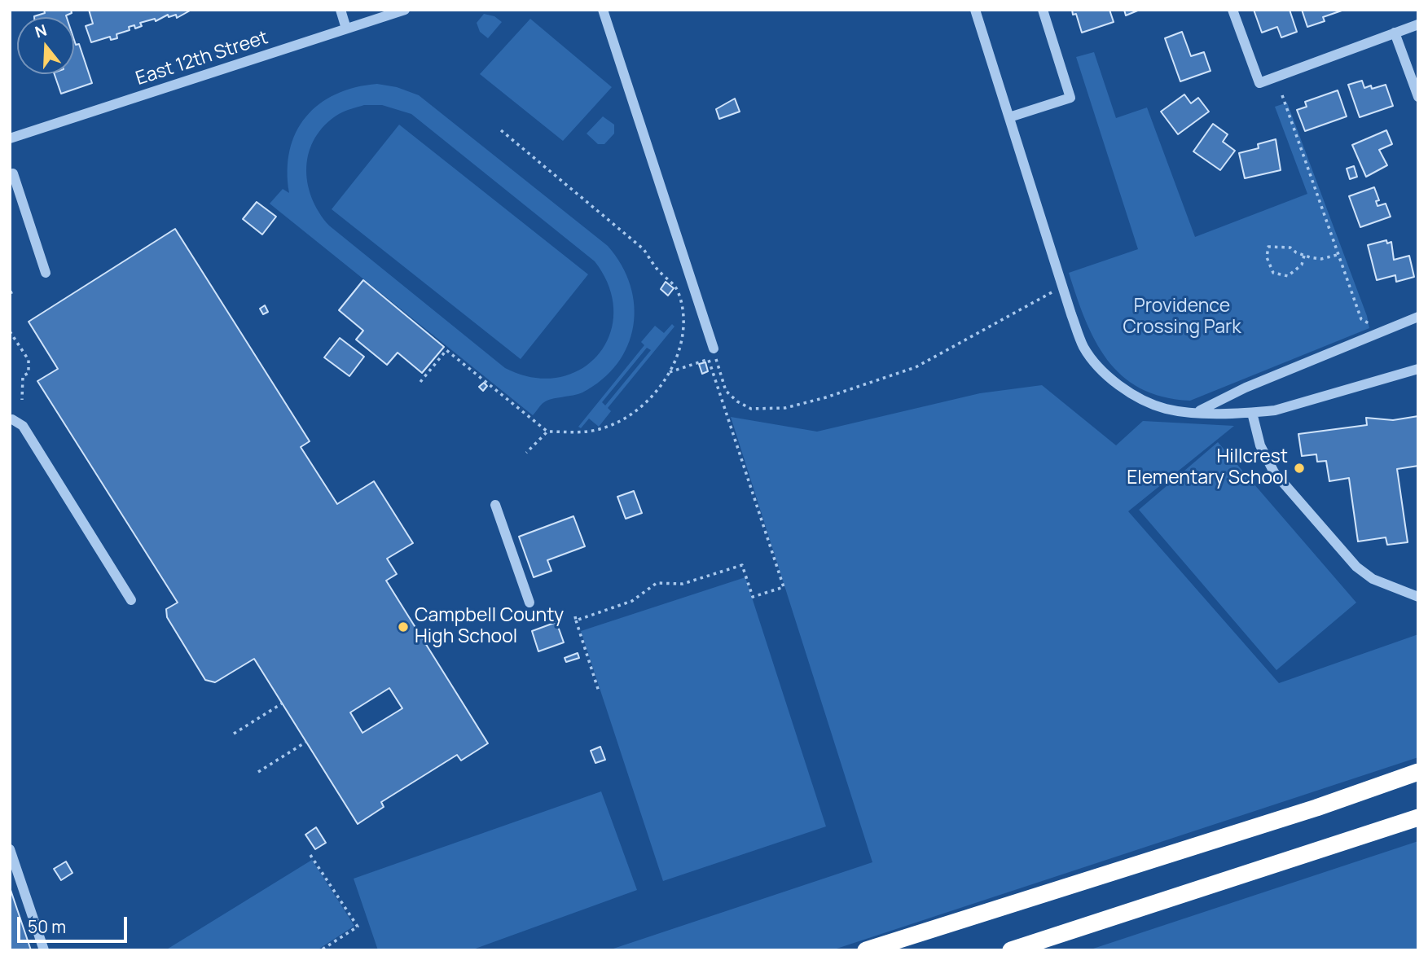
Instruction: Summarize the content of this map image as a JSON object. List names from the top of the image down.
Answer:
{
  "streets": {
    "street": ["East 12th Street"]
  },
  "parks": ["Providence Crossing Park"],
  "places": ["Hillcrest Elementary School", "Campbell County High School"],
  "scale_bar": "50 m",
  "north": "top"
}
